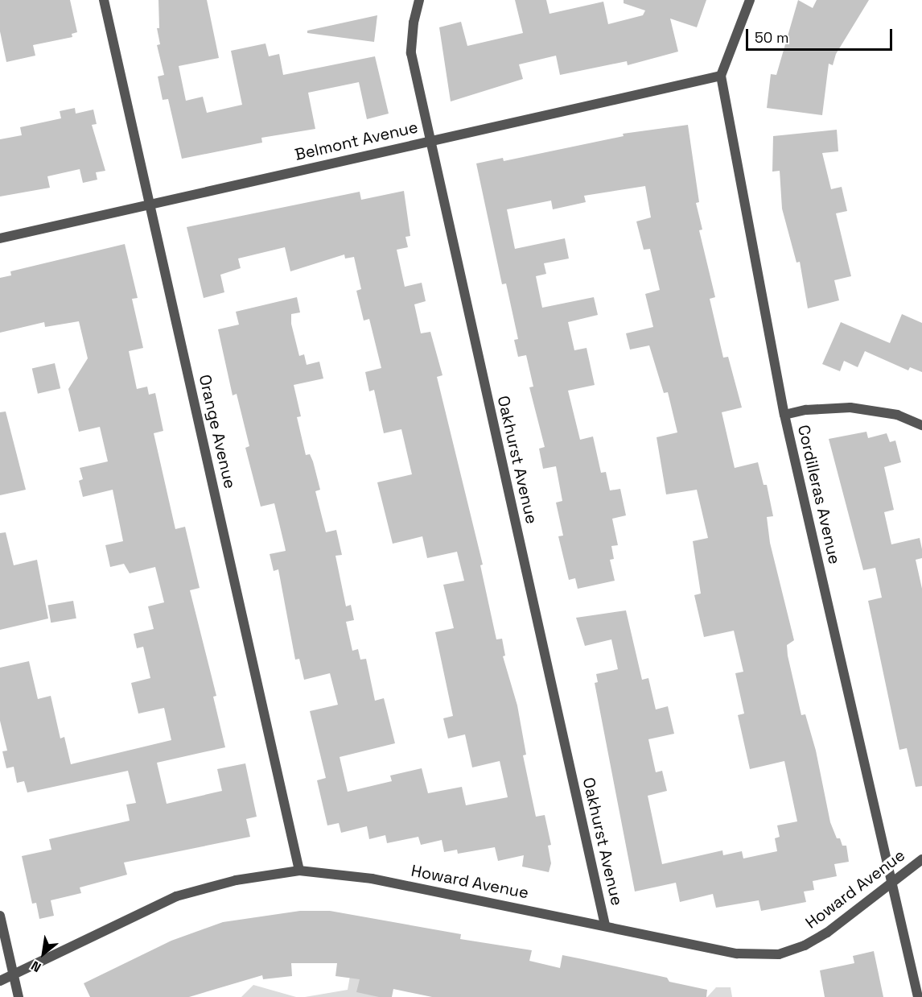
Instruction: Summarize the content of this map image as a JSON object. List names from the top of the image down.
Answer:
{
  "streets": {
    "street": [
      "Belmont Avenue",
      "Orange Avenue",
      "Oakhurst Avenue",
      "Cordilleras Avenue",
      "Howard Avenue"
    ]
  },
  "crossings": [
    ["Belmont Avenue", "Orange Avenue"],
    ["Belmont Avenue", "Oakhurst Avenue"],
    ["Belmont Avenue", "Cordilleras Avenue"],
    ["Orange Avenue", "Howard Avenue"],
    ["Oakhurst Avenue", "Howard Avenue"],
    ["Cordilleras Avenue", "Howard Avenue"]
  ],
  "scale_bar": "50 m",
  "north": "bottom left"
}
